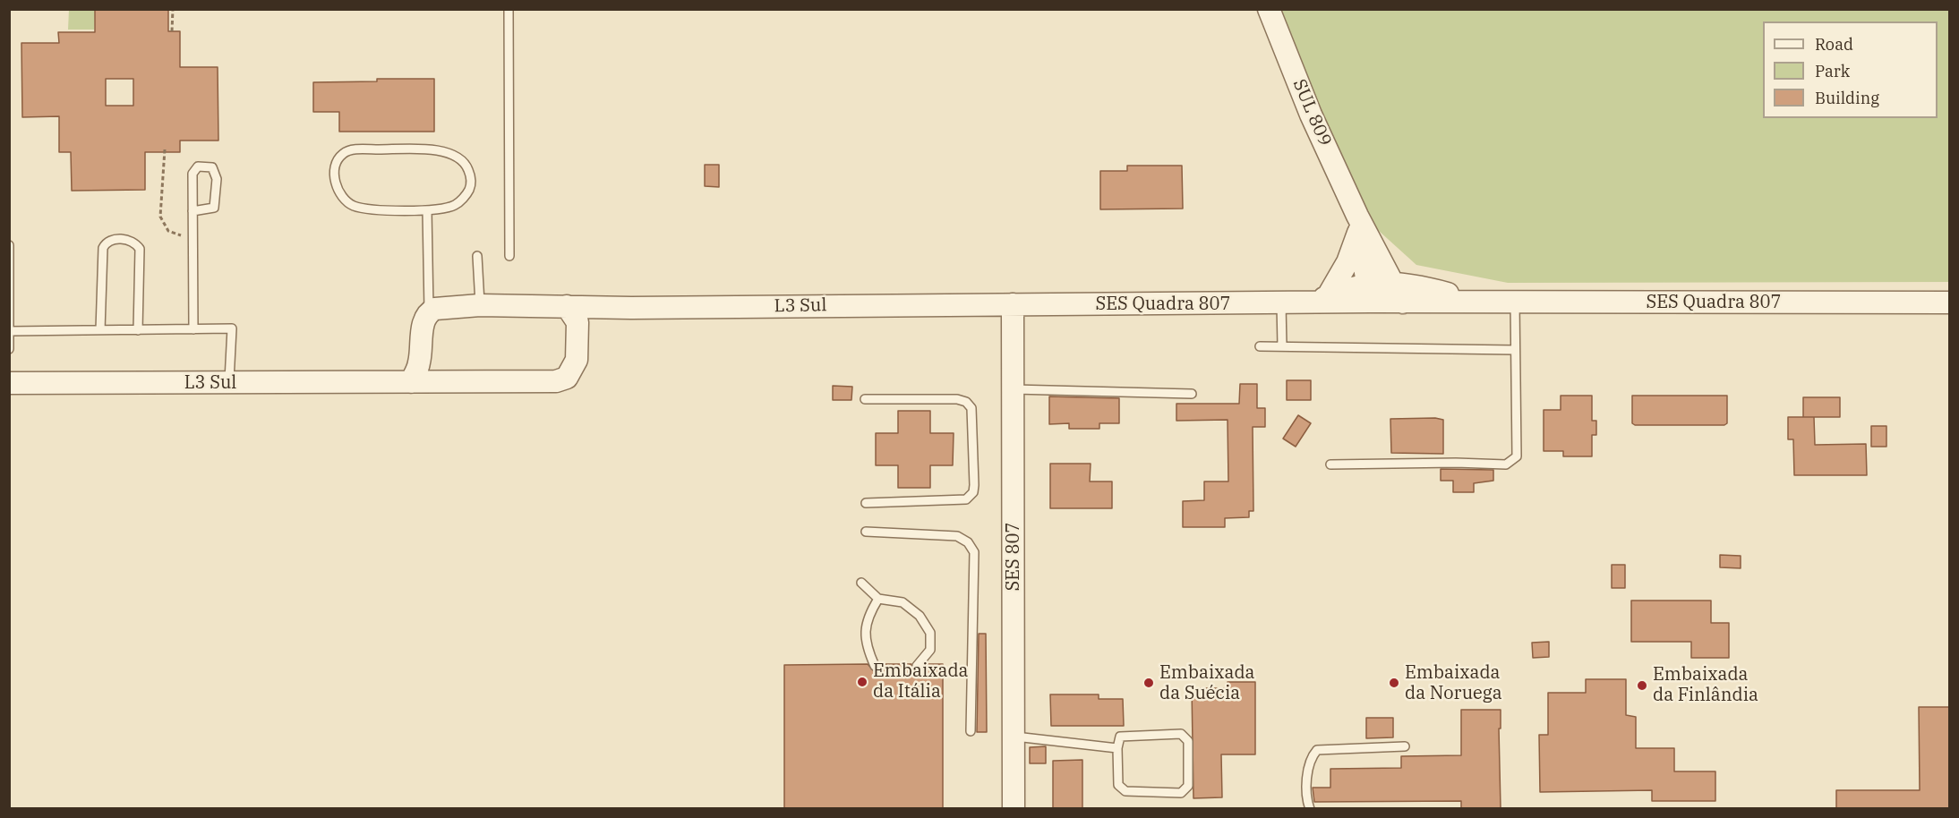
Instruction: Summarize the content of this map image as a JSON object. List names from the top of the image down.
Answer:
{
  "streets": {
    "street": [
      "SUL 809",
      "SES Quadra 807",
      "L3 Sul",
      "SES 807"
    ]
  },
  "crossings": [
    ["SUL 809", "SES Quadra 807"],
    ["SES Quadra 807", "L3 Sul"],
    ["SES Quadra 807", "SES 807"],
    ["L3 Sul", "SES 807"]
  ],
  "places": [
    "Embaixada da Itália",
    "Embaixada da Suécia",
    "Embaixada da Noruega",
    "Embaixada da Finlândia"
  ],
  "legend": ["Road", "Park", "Building"]
}
